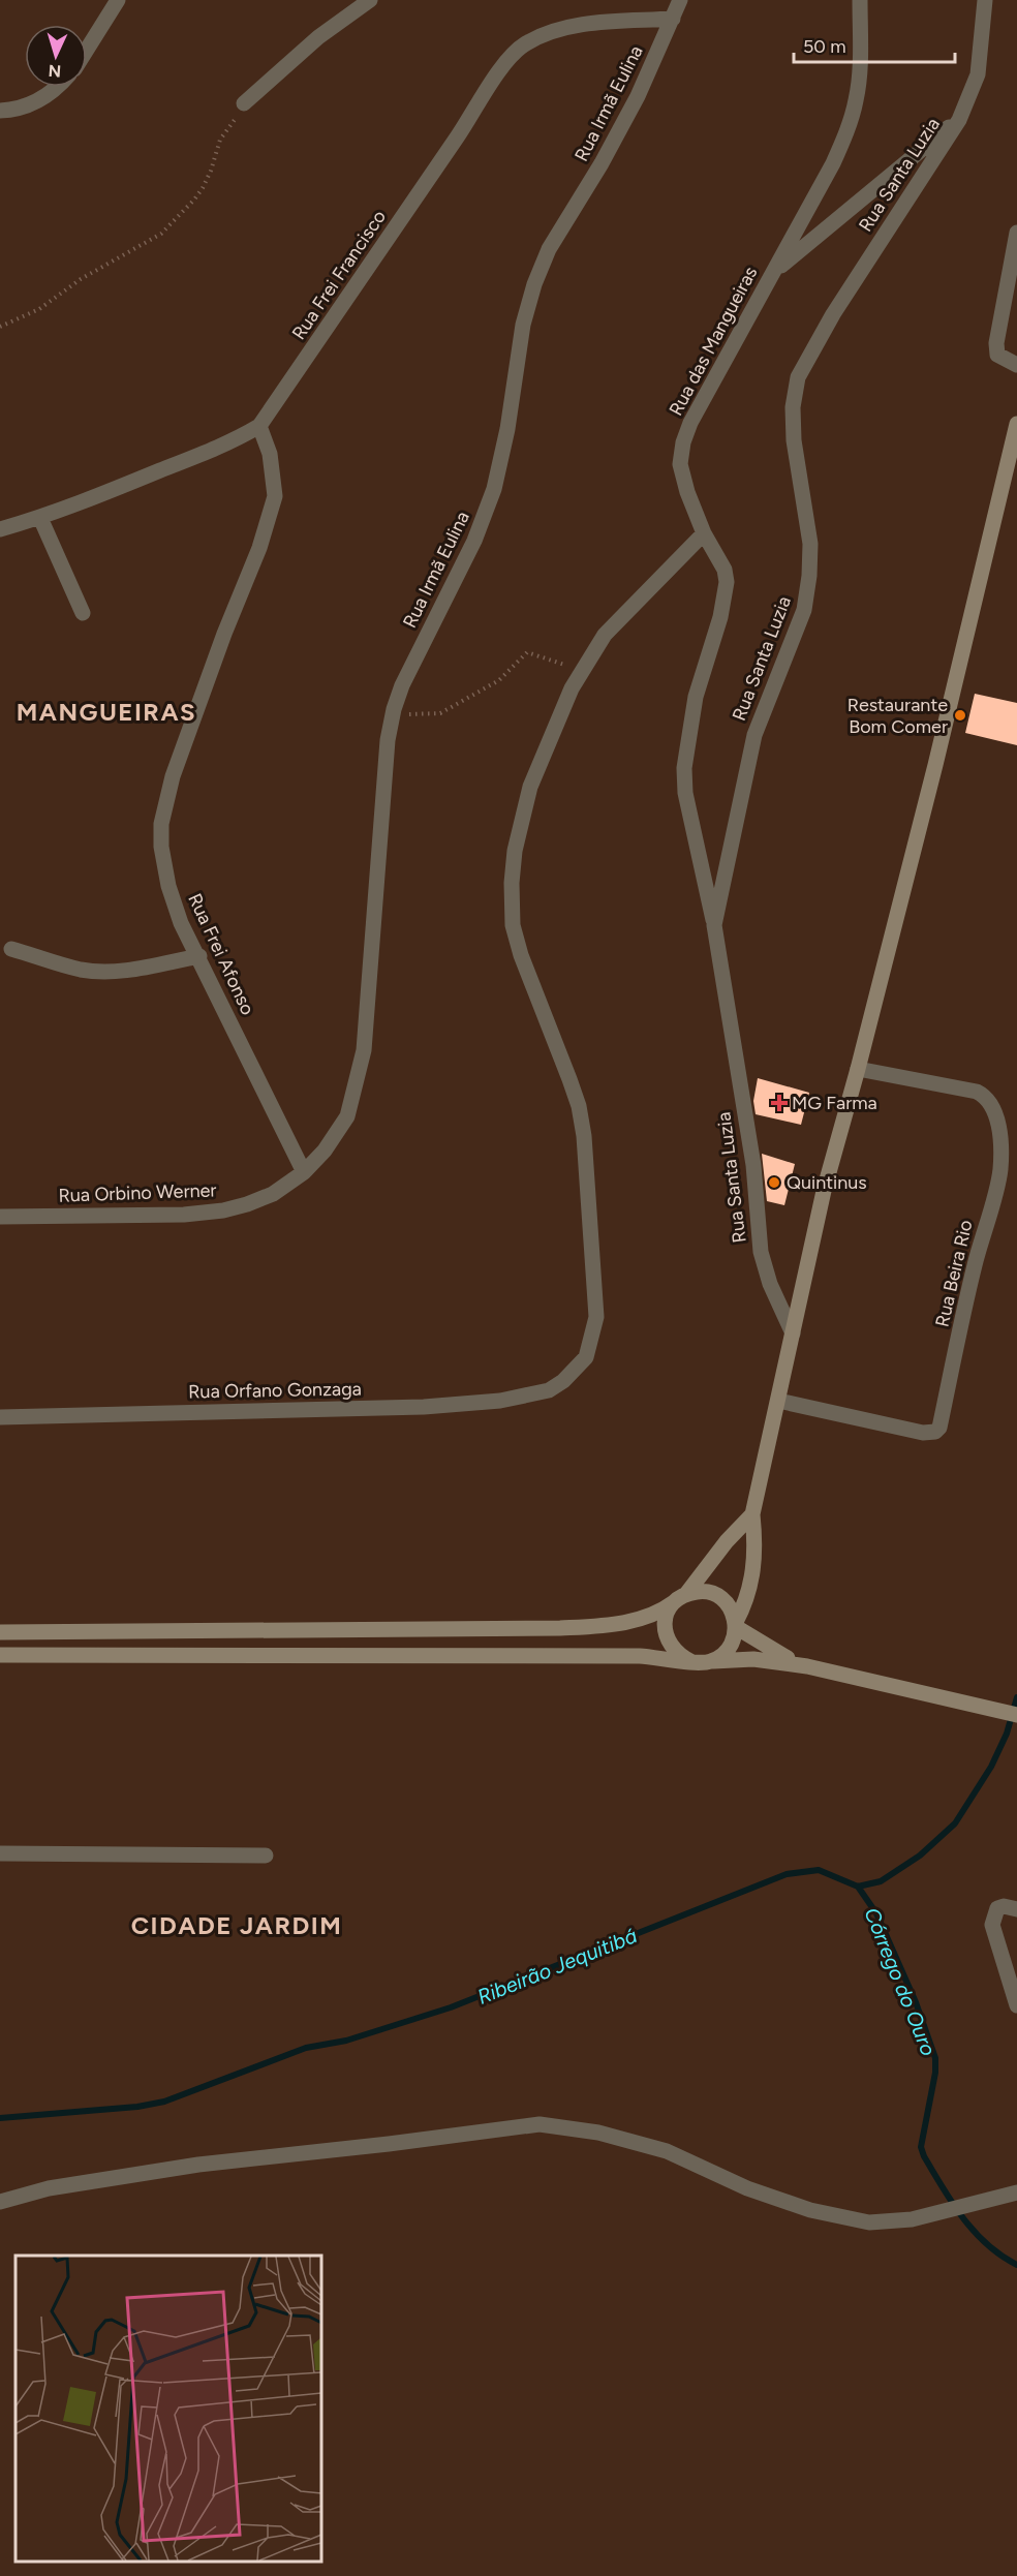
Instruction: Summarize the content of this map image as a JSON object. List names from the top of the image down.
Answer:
{
  "streets": {
    "street": [
      "Rua Irmã Eulina",
      "Rua Santa Luzia",
      "Rua Frei Francisco",
      "Rua das Mangueiras",
      "Rua Frei Afonso",
      "Rua Orbino Werner",
      "Rua Beira Rio",
      "Rua Orfano Gonzaga"
    ]
  },
  "crossings": [
    ["Rua Irmã Eulina", "Rua Frei Francisco"],
    ["Rua Irmã Eulina", "Rua Frei Afonso"],
    ["Rua Irmã Eulina", "Rua Orbino Werner"],
    ["Rua Santa Luzia", "Rua das Mangueiras"],
    ["Rua Frei Francisco", "Rua Frei Afonso"],
    ["Rua Frei Afonso", "Rua Orbino Werner"]
  ],
  "districts": ["MANGUEIRAS", "CIDADE JARDIM"],
  "water": ["Ribeirão Jequitibá", "Córrego do Ouro"],
  "places": {
    "other": ["Restaurante Bom Comer", "Quintinus"],
    "health": ["MG Farma"]
  },
  "scale_bar": "50 m",
  "north": "bottom"
}
